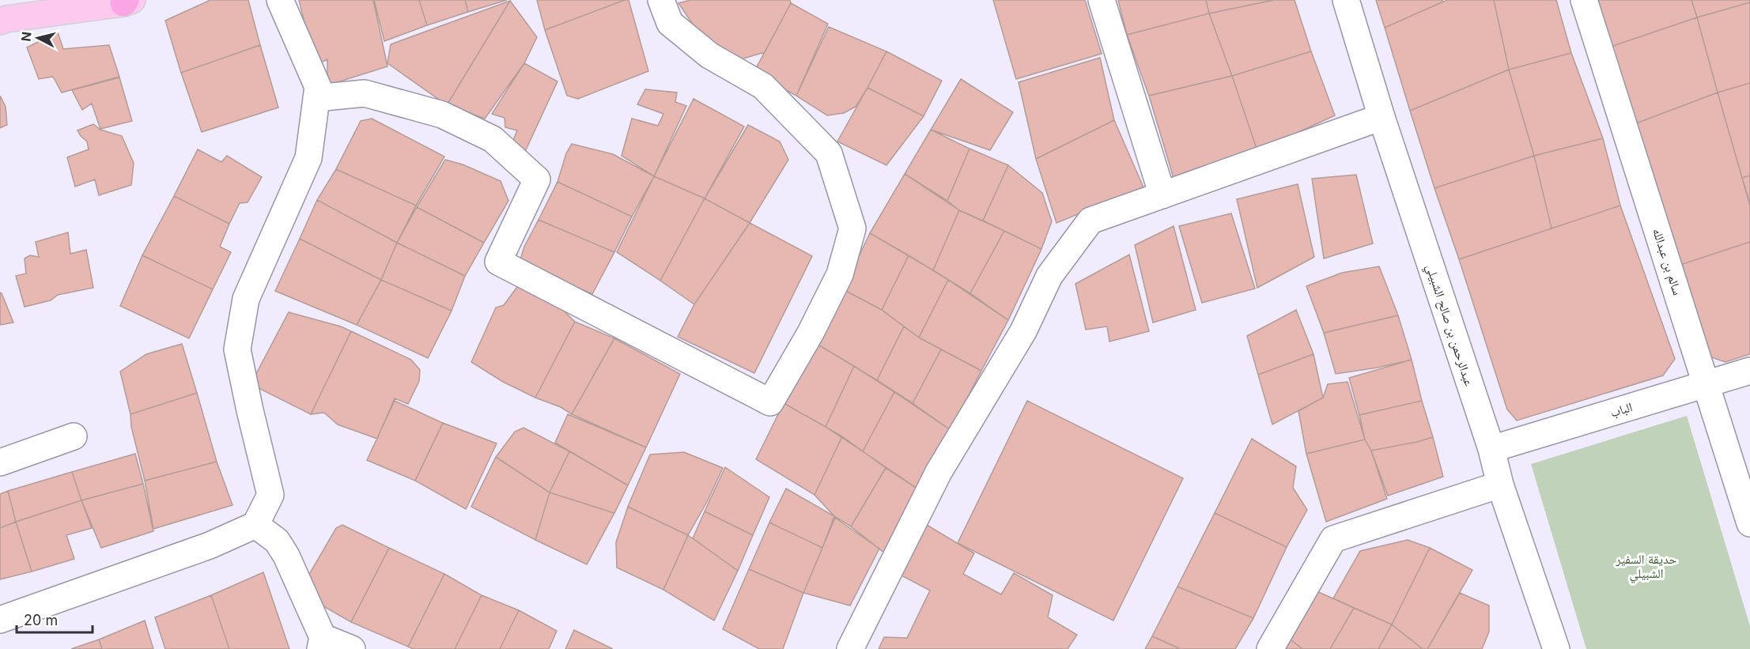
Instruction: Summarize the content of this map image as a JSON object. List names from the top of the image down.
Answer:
{
  "streets": {
    "street": ["سالم بن عبدالله", "عبدالرحمن بن صالح الشبيلي", "الباب"]
  },
  "crossings": [
    ["سالم بن عبدالله", "الباب"],
    ["عبدالرحمن بن صالح الشبيلي", "الباب"]
  ],
  "parks": ["حديقة السفير الشبيلي"],
  "scale_bar": "20 m",
  "north": "left"
}
